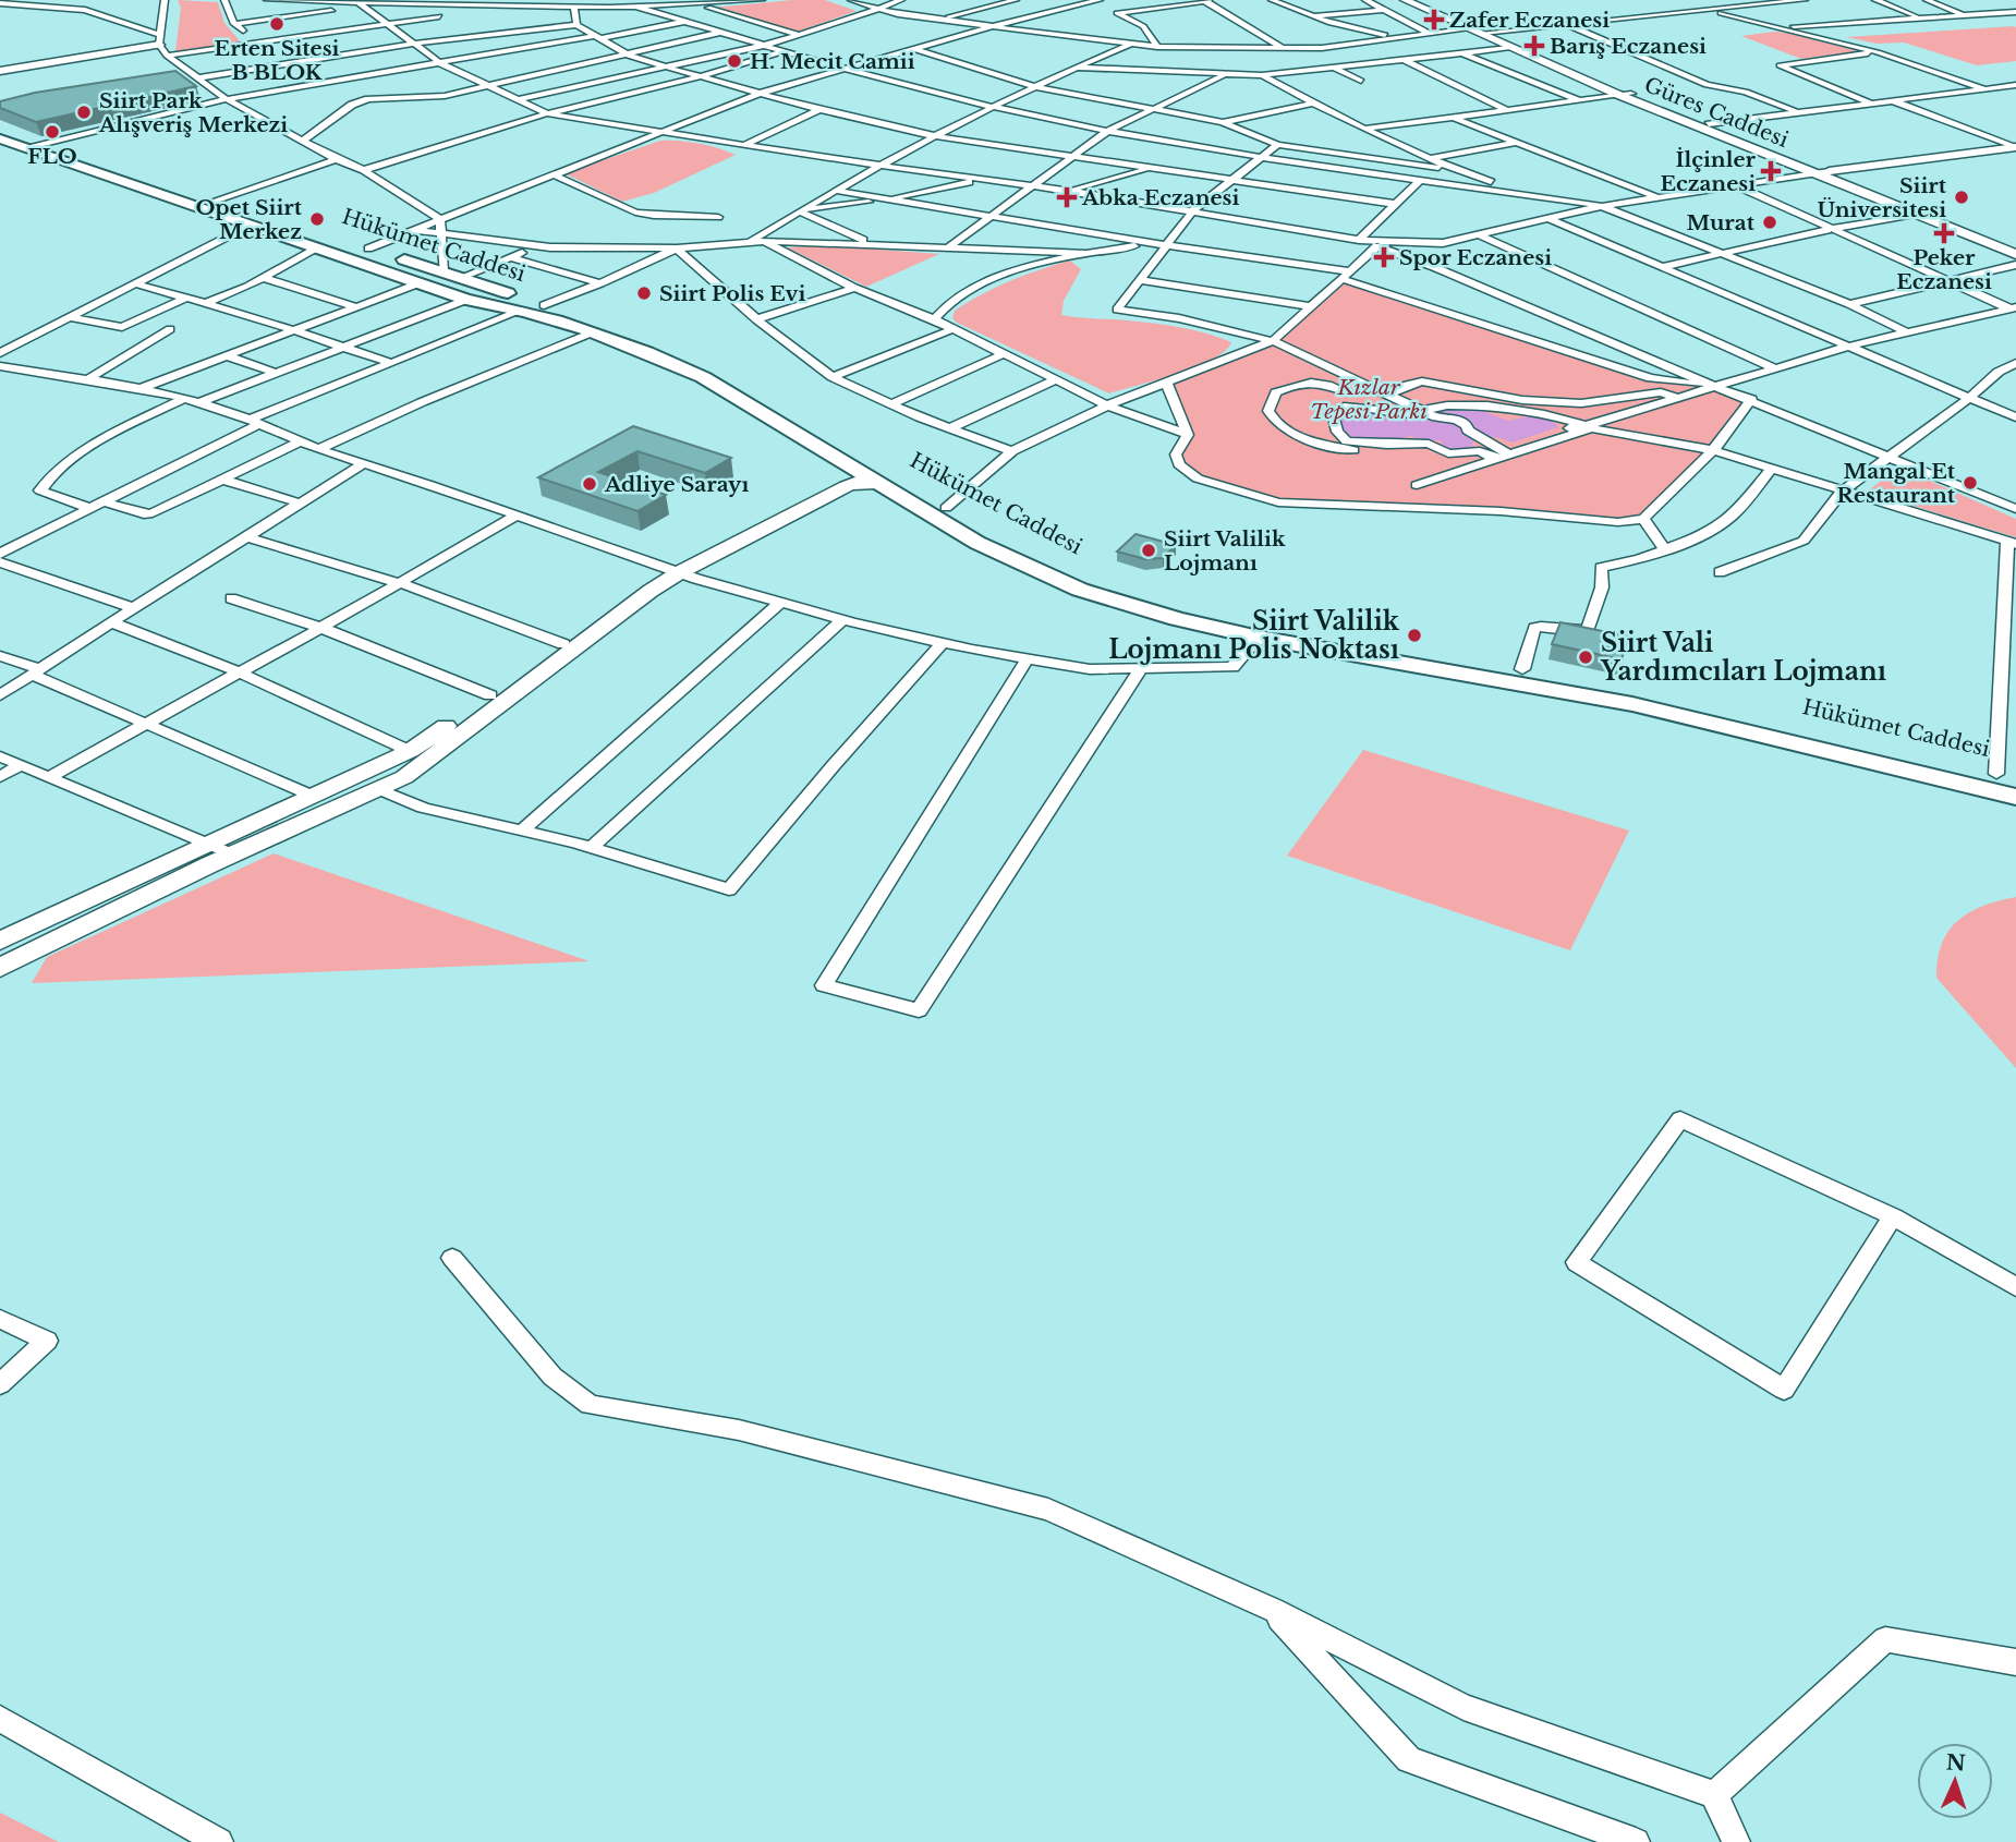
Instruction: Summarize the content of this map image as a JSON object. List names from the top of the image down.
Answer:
{
  "streets": {
    "main road": ["Hükümet Caddesi"],
    "street": ["Güres Caddesi"]
  },
  "parks": ["Kızlar Tepesi Parkı"],
  "places": {
    "health": [
      "Zafer Eczanesi",
      "Barış Eczanesi",
      "İlçinler Eczanesi",
      "Abka Eczanesi",
      "Peker Eczanesi",
      "Spor Eczanesi"
    ],
    "other": [
      "Erten Sitesi B BLOK",
      "H. Mecit Camii",
      "Siirt Park Alışveriş Merkezi",
      "FLO",
      "Siirt Üniversitesi",
      "Opet Siirt Merkez",
      "Murat",
      "Siirt Polis Evi",
      "Mangal Et Restaurant",
      "Adliye Sarayı",
      "Siirt Valilik Lojmanı",
      "Siirt Valilik Lojmanı Polis Noktası",
      "Siirt Vali Yardımcıları Lojmanı"
    ]
  },
  "north": "top"
}
